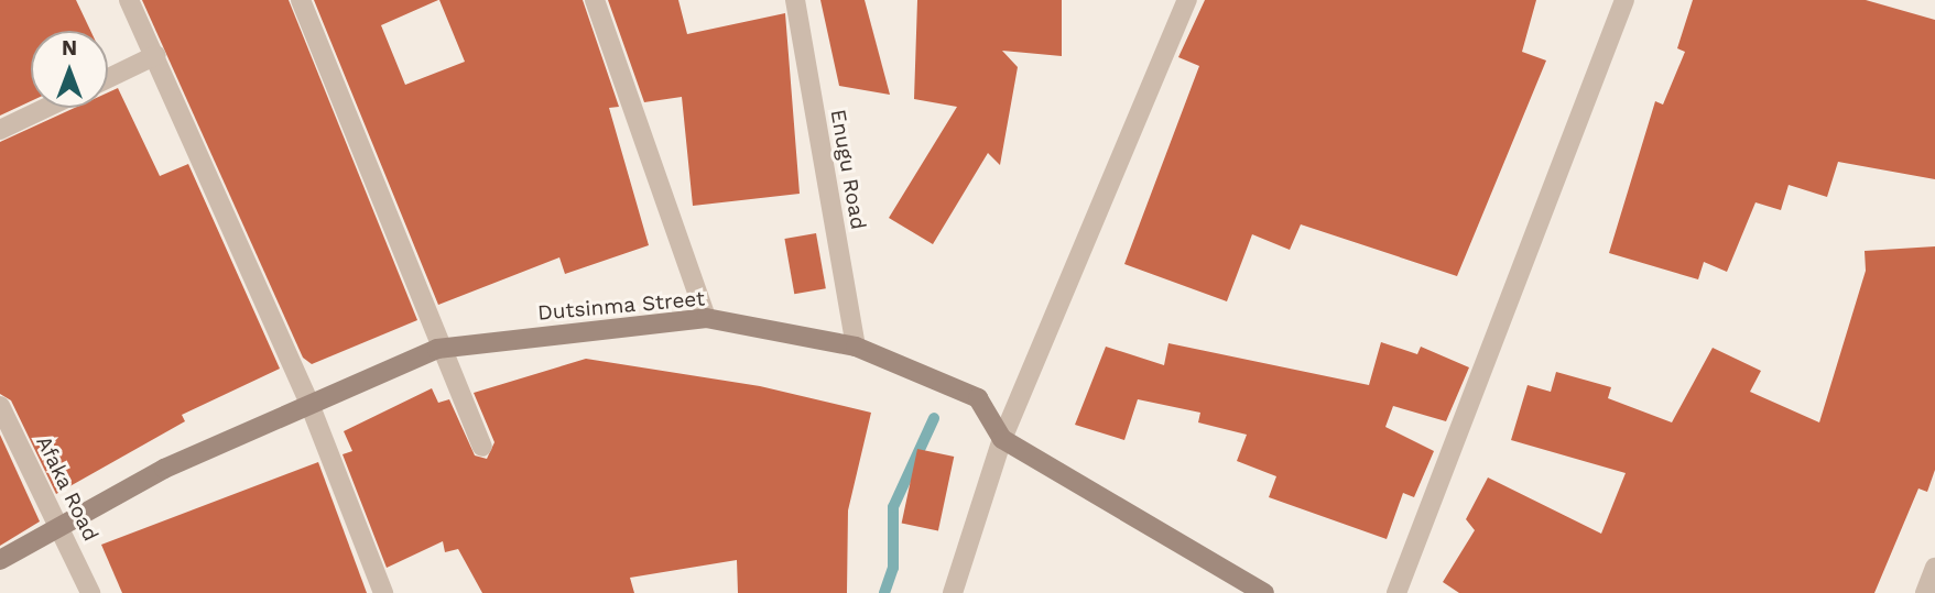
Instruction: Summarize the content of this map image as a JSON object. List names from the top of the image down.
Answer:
{
  "streets": {
    "street": ["Enugu Road", "Dutsinma Street", "Afaka Road"]
  },
  "crossings": [
    ["Enugu Road", "Dutsinma Street"],
    ["Dutsinma Street", "Afaka Road"]
  ],
  "north": "top"
}
